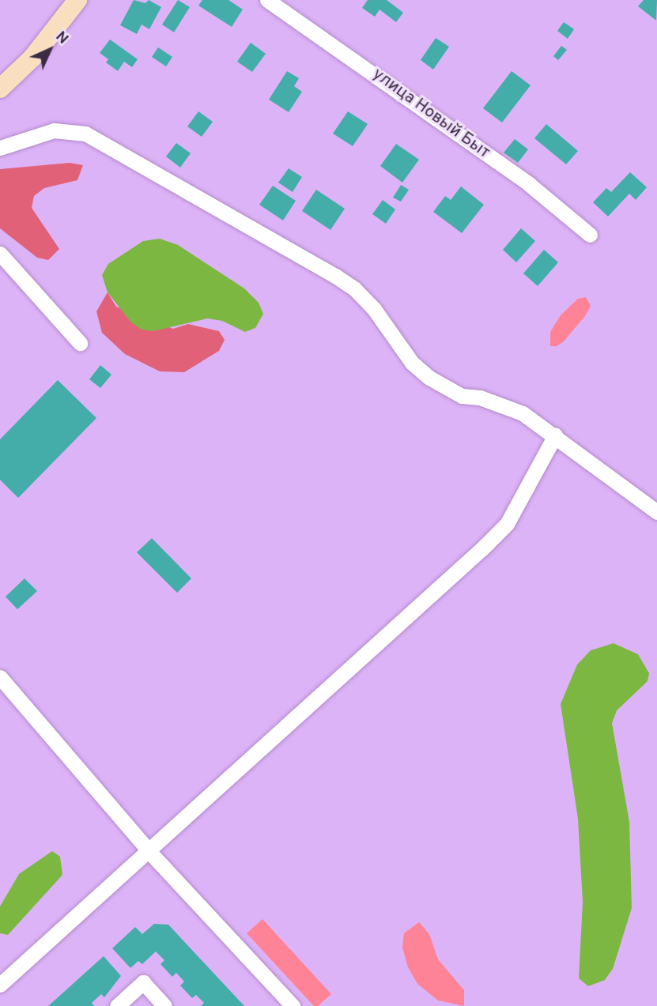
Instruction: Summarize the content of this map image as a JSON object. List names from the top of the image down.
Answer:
{
  "streets": {
    "street": ["улица Новый Быт"]
  },
  "north": "top right"
}
